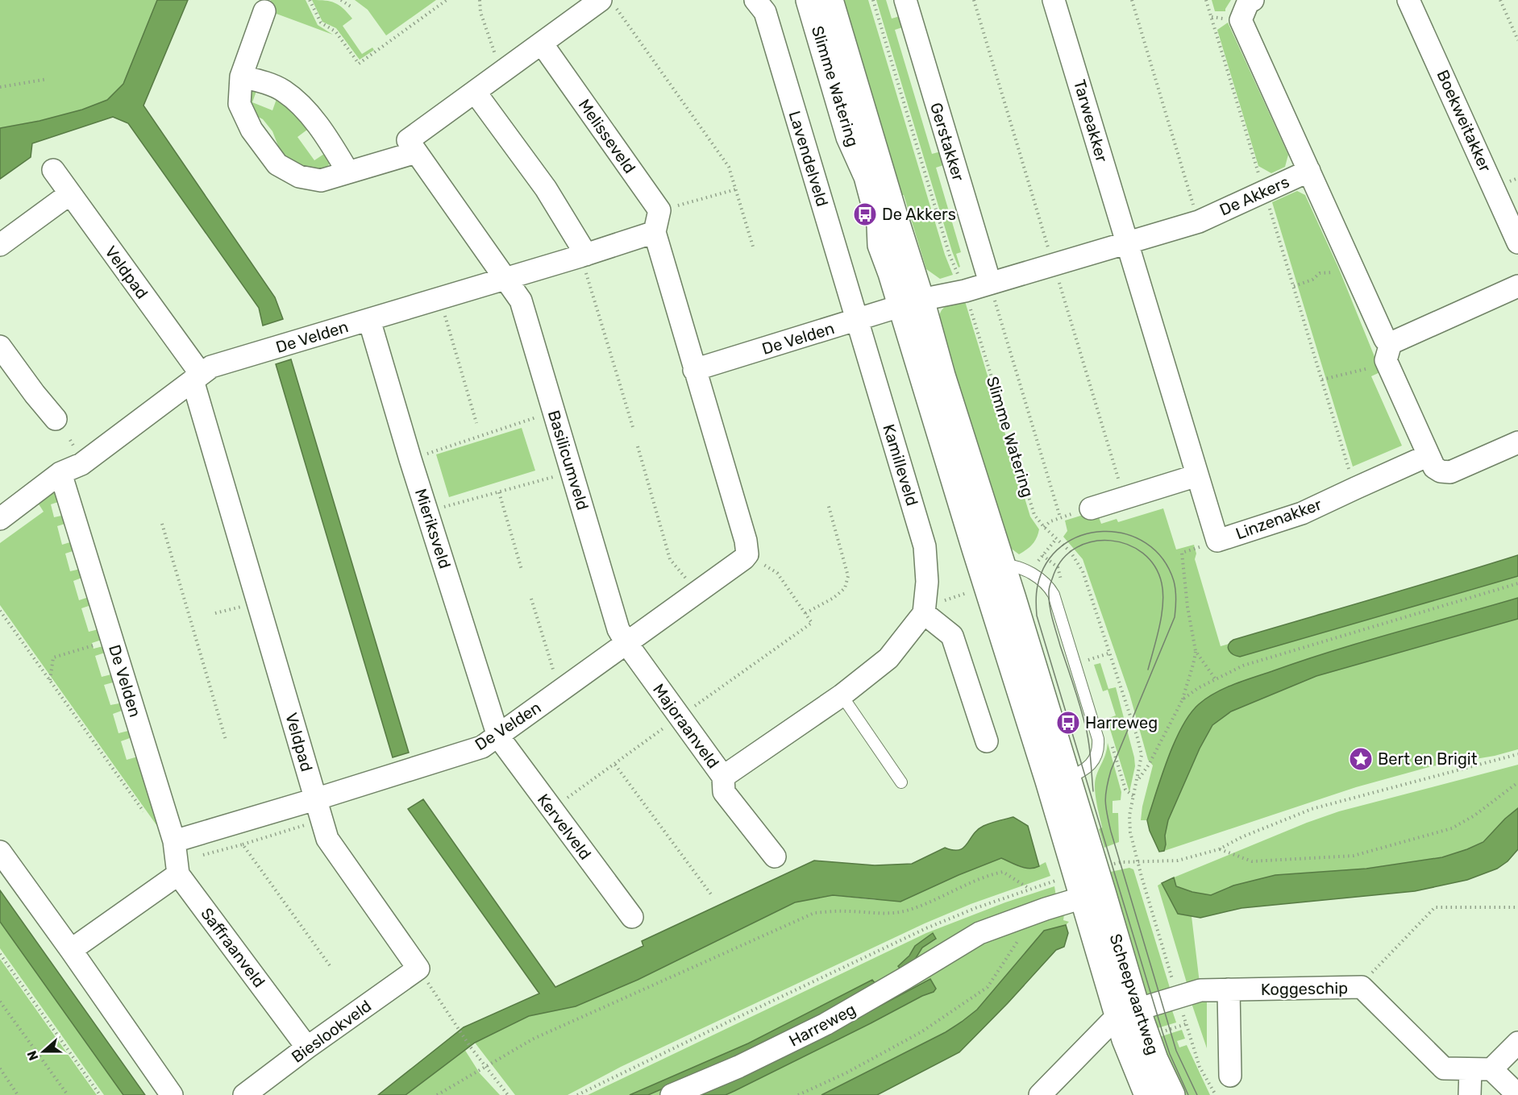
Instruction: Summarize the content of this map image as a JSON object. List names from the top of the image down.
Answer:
{
  "streets": {
    "street": [
      "Slimme Watering",
      "Tarweakker",
      "Boekweitakker",
      "Melisseveld",
      "Gerstakker",
      "Lavendelveld",
      "De Akkers",
      "Veldpad",
      "De Velden",
      "Basilicumveld",
      "Kamilleveld",
      "Linzenakker",
      "Mieriksveld",
      "Majoraanveld",
      "Kervelveld",
      "Saffraanveld",
      "Koggeschip",
      "Scheepvaartweg",
      "Harreweg",
      "Bieslookveld"
    ]
  },
  "crossings": [
    ["Slimme Watering", "De Akkers"],
    ["Slimme Watering", "De Velden"],
    ["Slimme Watering", "Scheepvaartweg"],
    ["Slimme Watering", "Harreweg"],
    ["Tarweakker", "De Akkers"],
    ["Tarweakker", "Linzenakker"],
    ["Gerstakker", "De Akkers"],
    ["Lavendelveld", "De Velden"],
    ["Lavendelveld", "Kamilleveld"],
    ["De Akkers", "De Velden"],
    ["De Akkers", "Linzenakker"],
    ["Veldpad", "De Velden"],
    ["Veldpad", "Bieslookveld"],
    ["De Velden", "Basilicumveld"],
    ["De Velden", "Kamilleveld"],
    ["De Velden", "Mieriksveld"],
    ["De Velden", "Majoraanveld"],
    ["De Velden", "Kervelveld"],
    ["De Velden", "Saffraanveld"],
    ["Basilicumveld", "Majoraanveld"],
    ["Mieriksveld", "Kervelveld"],
    ["Saffraanveld", "Bieslookveld"],
    ["Koggeschip", "Scheepvaartweg"],
    ["Scheepvaartweg", "Harreweg"]
  ],
  "places": {
    "bus stop": ["De Akkers", "Harreweg"],
    "place": ["Bert en Brigit"]
  },
  "north": "left"
}
